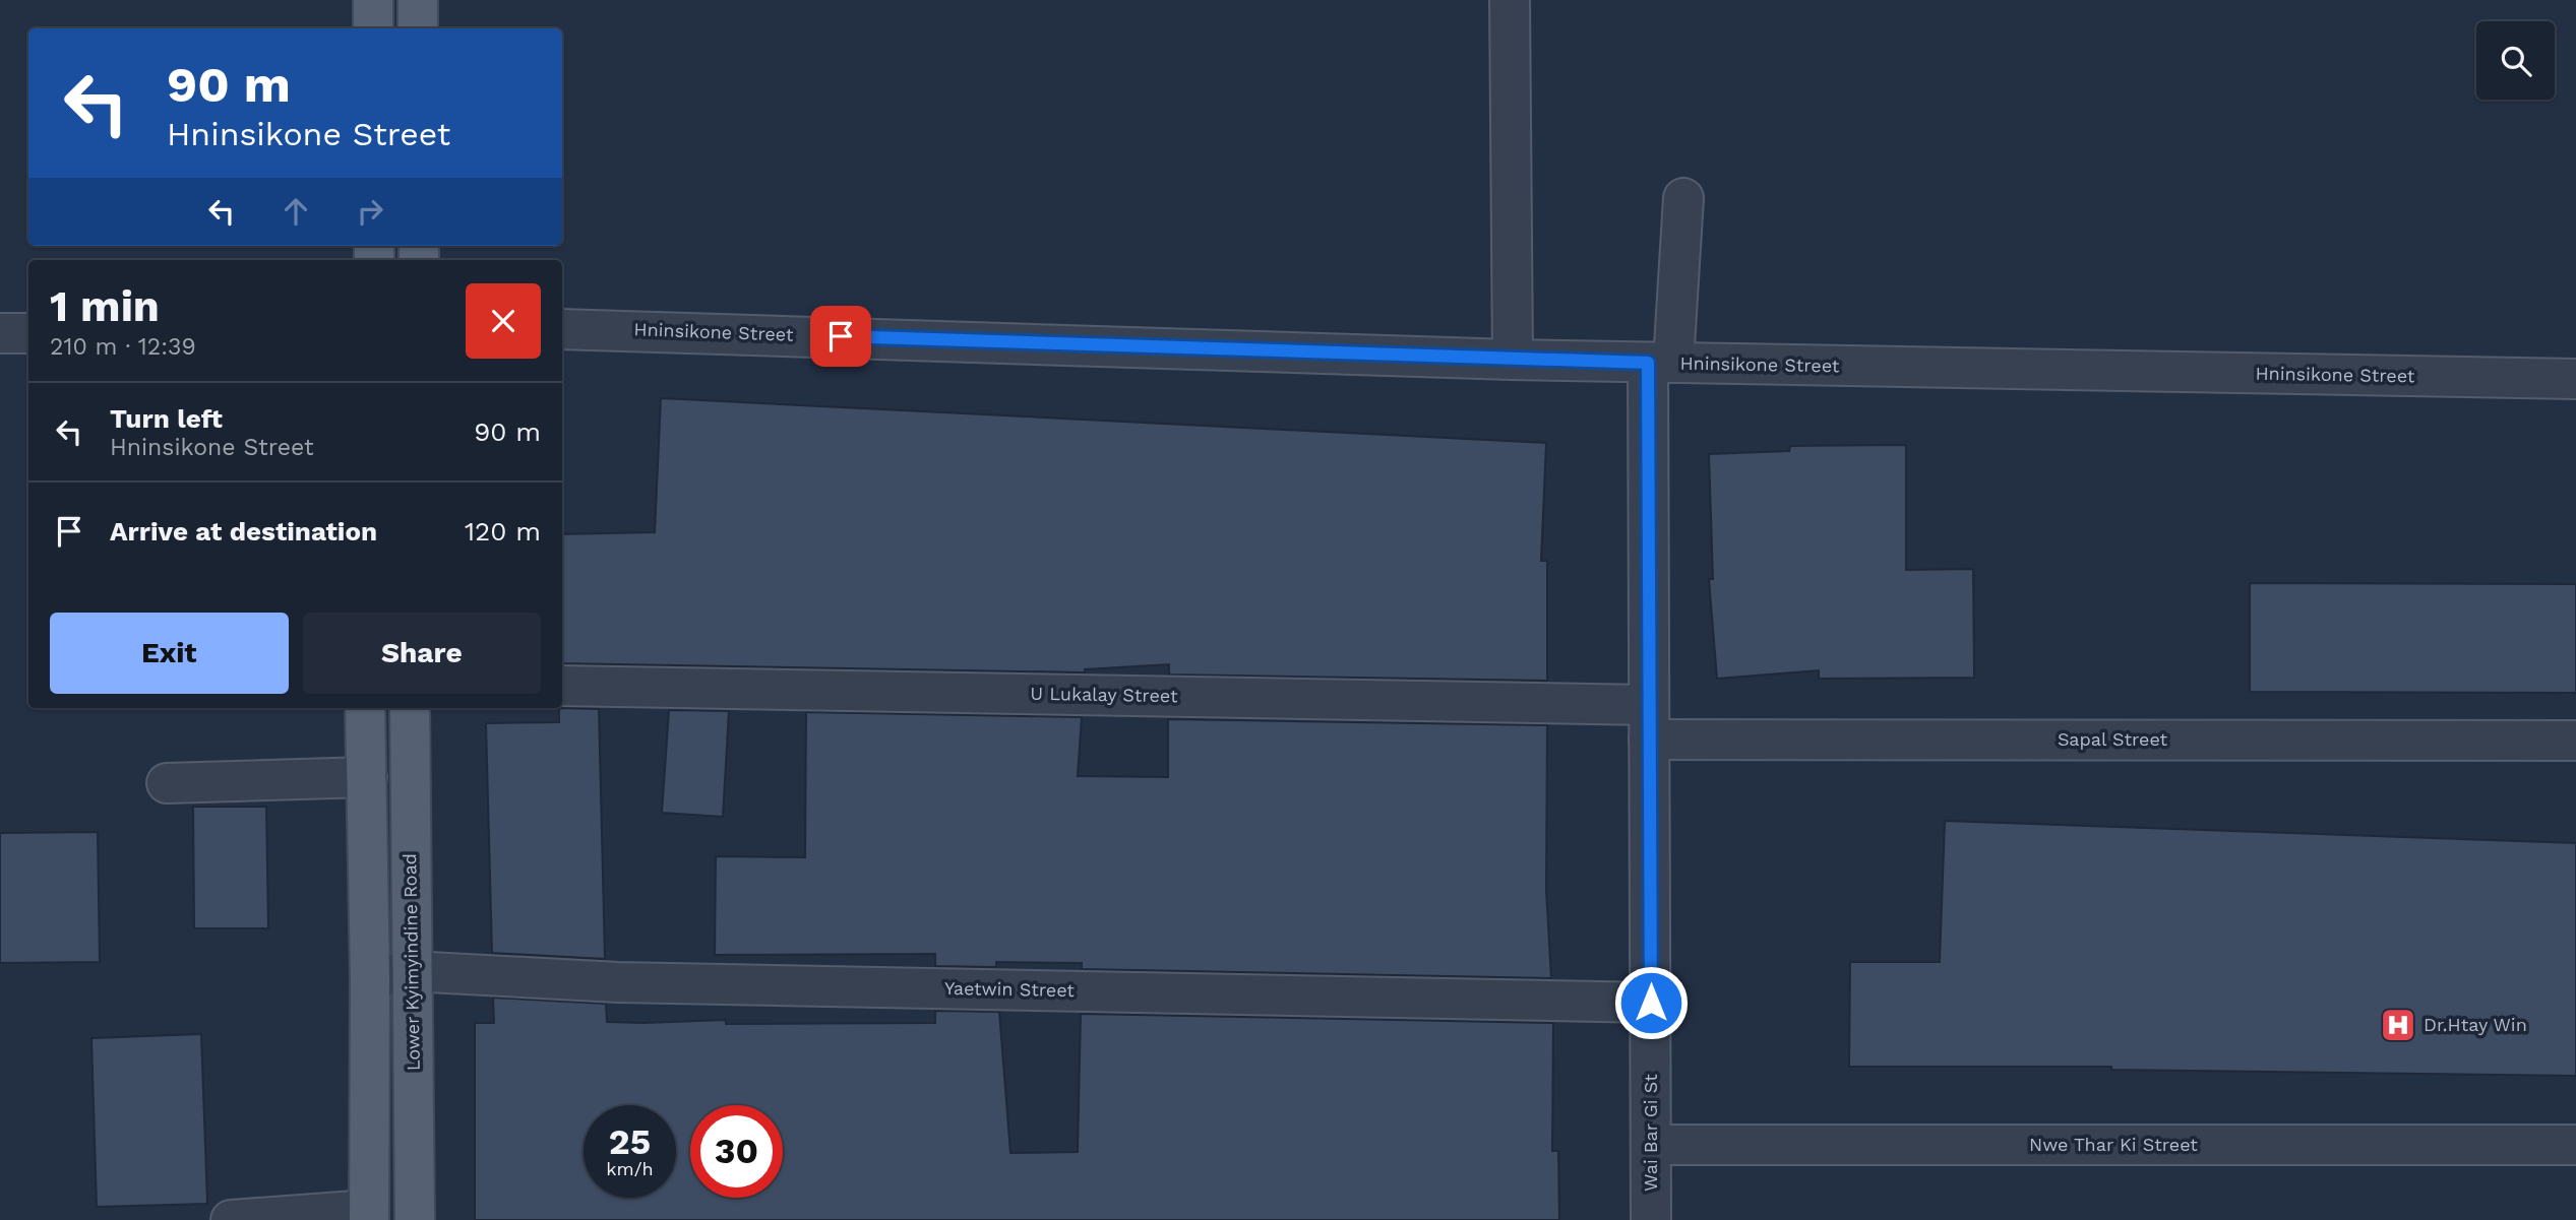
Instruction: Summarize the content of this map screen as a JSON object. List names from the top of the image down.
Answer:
{
  "streets": {
    "main road": ["Lower Kyimyindine Road"],
    "street": [
      "Hninsikone Street",
      "U Lukalay Street",
      "Sapal Street",
      "Yaetwin Street",
      "Wai Bar Gi St",
      "Nwe Thar Ki Street"
    ]
  },
  "crossings": [
    ["Hninsikone Street", "Wai Bar Gi St"],
    ["U Lukalay Street", "Sapal Street"],
    ["U Lukalay Street", "Wai Bar Gi St"],
    ["Sapal Street", "Wai Bar Gi St"],
    ["Lower Kyimyindine Road", "Yaetwin Street"],
    ["Yaetwin Street", "Wai Bar Gi St"],
    ["Wai Bar Gi St", "Nwe Thar Ki Street"]
  ],
  "places": {
    "hospital": ["Dr.Htay Win"]
  },
  "page": {
    "turn": ["90 m", "Hninsikone Street"],
    "heading": ["1 min", "210 m · 12:39"],
    "list": [
      {
        "name": "Turn left",
        "note": "Hninsikone Street",
        "value": "90 m"
      },
      {
        "name": "Arrive at destination",
        "value": "120 m"
      }
    ],
    "buttons": ["Exit", "Share"],
    "speed": "25 km/h",
    "limit": "30"
  }
}
